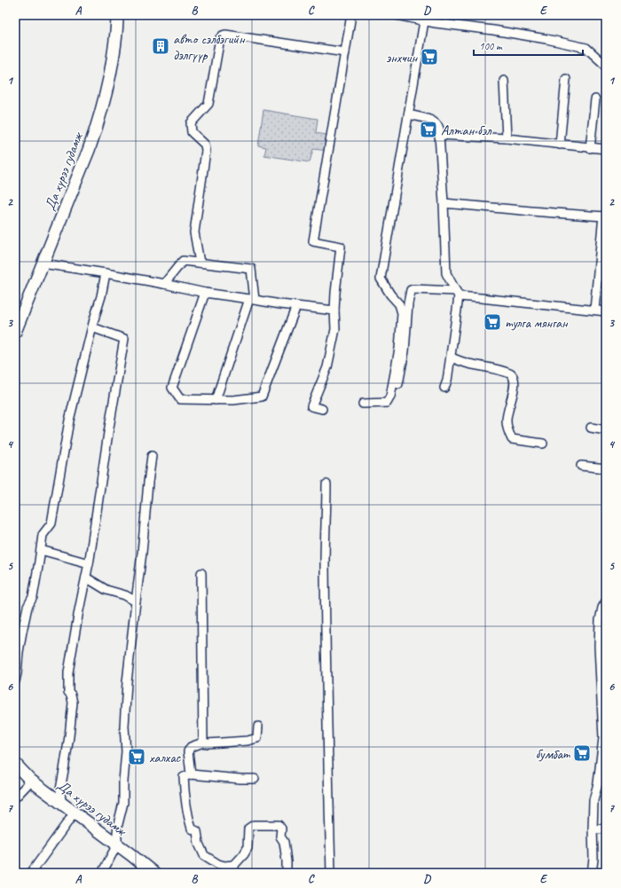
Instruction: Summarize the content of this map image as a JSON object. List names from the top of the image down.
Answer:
{
  "streets": {
    "main road": ["Да хүрээ гудамж"]
  },
  "places": {
    "building": ["авто сэлбэгийн дэлгүүр"],
    "supermarket": [
      "энхчин",
      "Алтан бэл",
      "тулга мянган",
      "бумбат",
      "халхас"
    ]
  },
  "scale_bar": "100 m",
  "grid": {
    "columns": [
      "A",
      "B",
      "C",
      "D",
      "E"
    ],
    "rows": [
      "1",
      "2",
      "3",
      "4",
      "5",
      "6",
      "7"
    ]
  }
}
